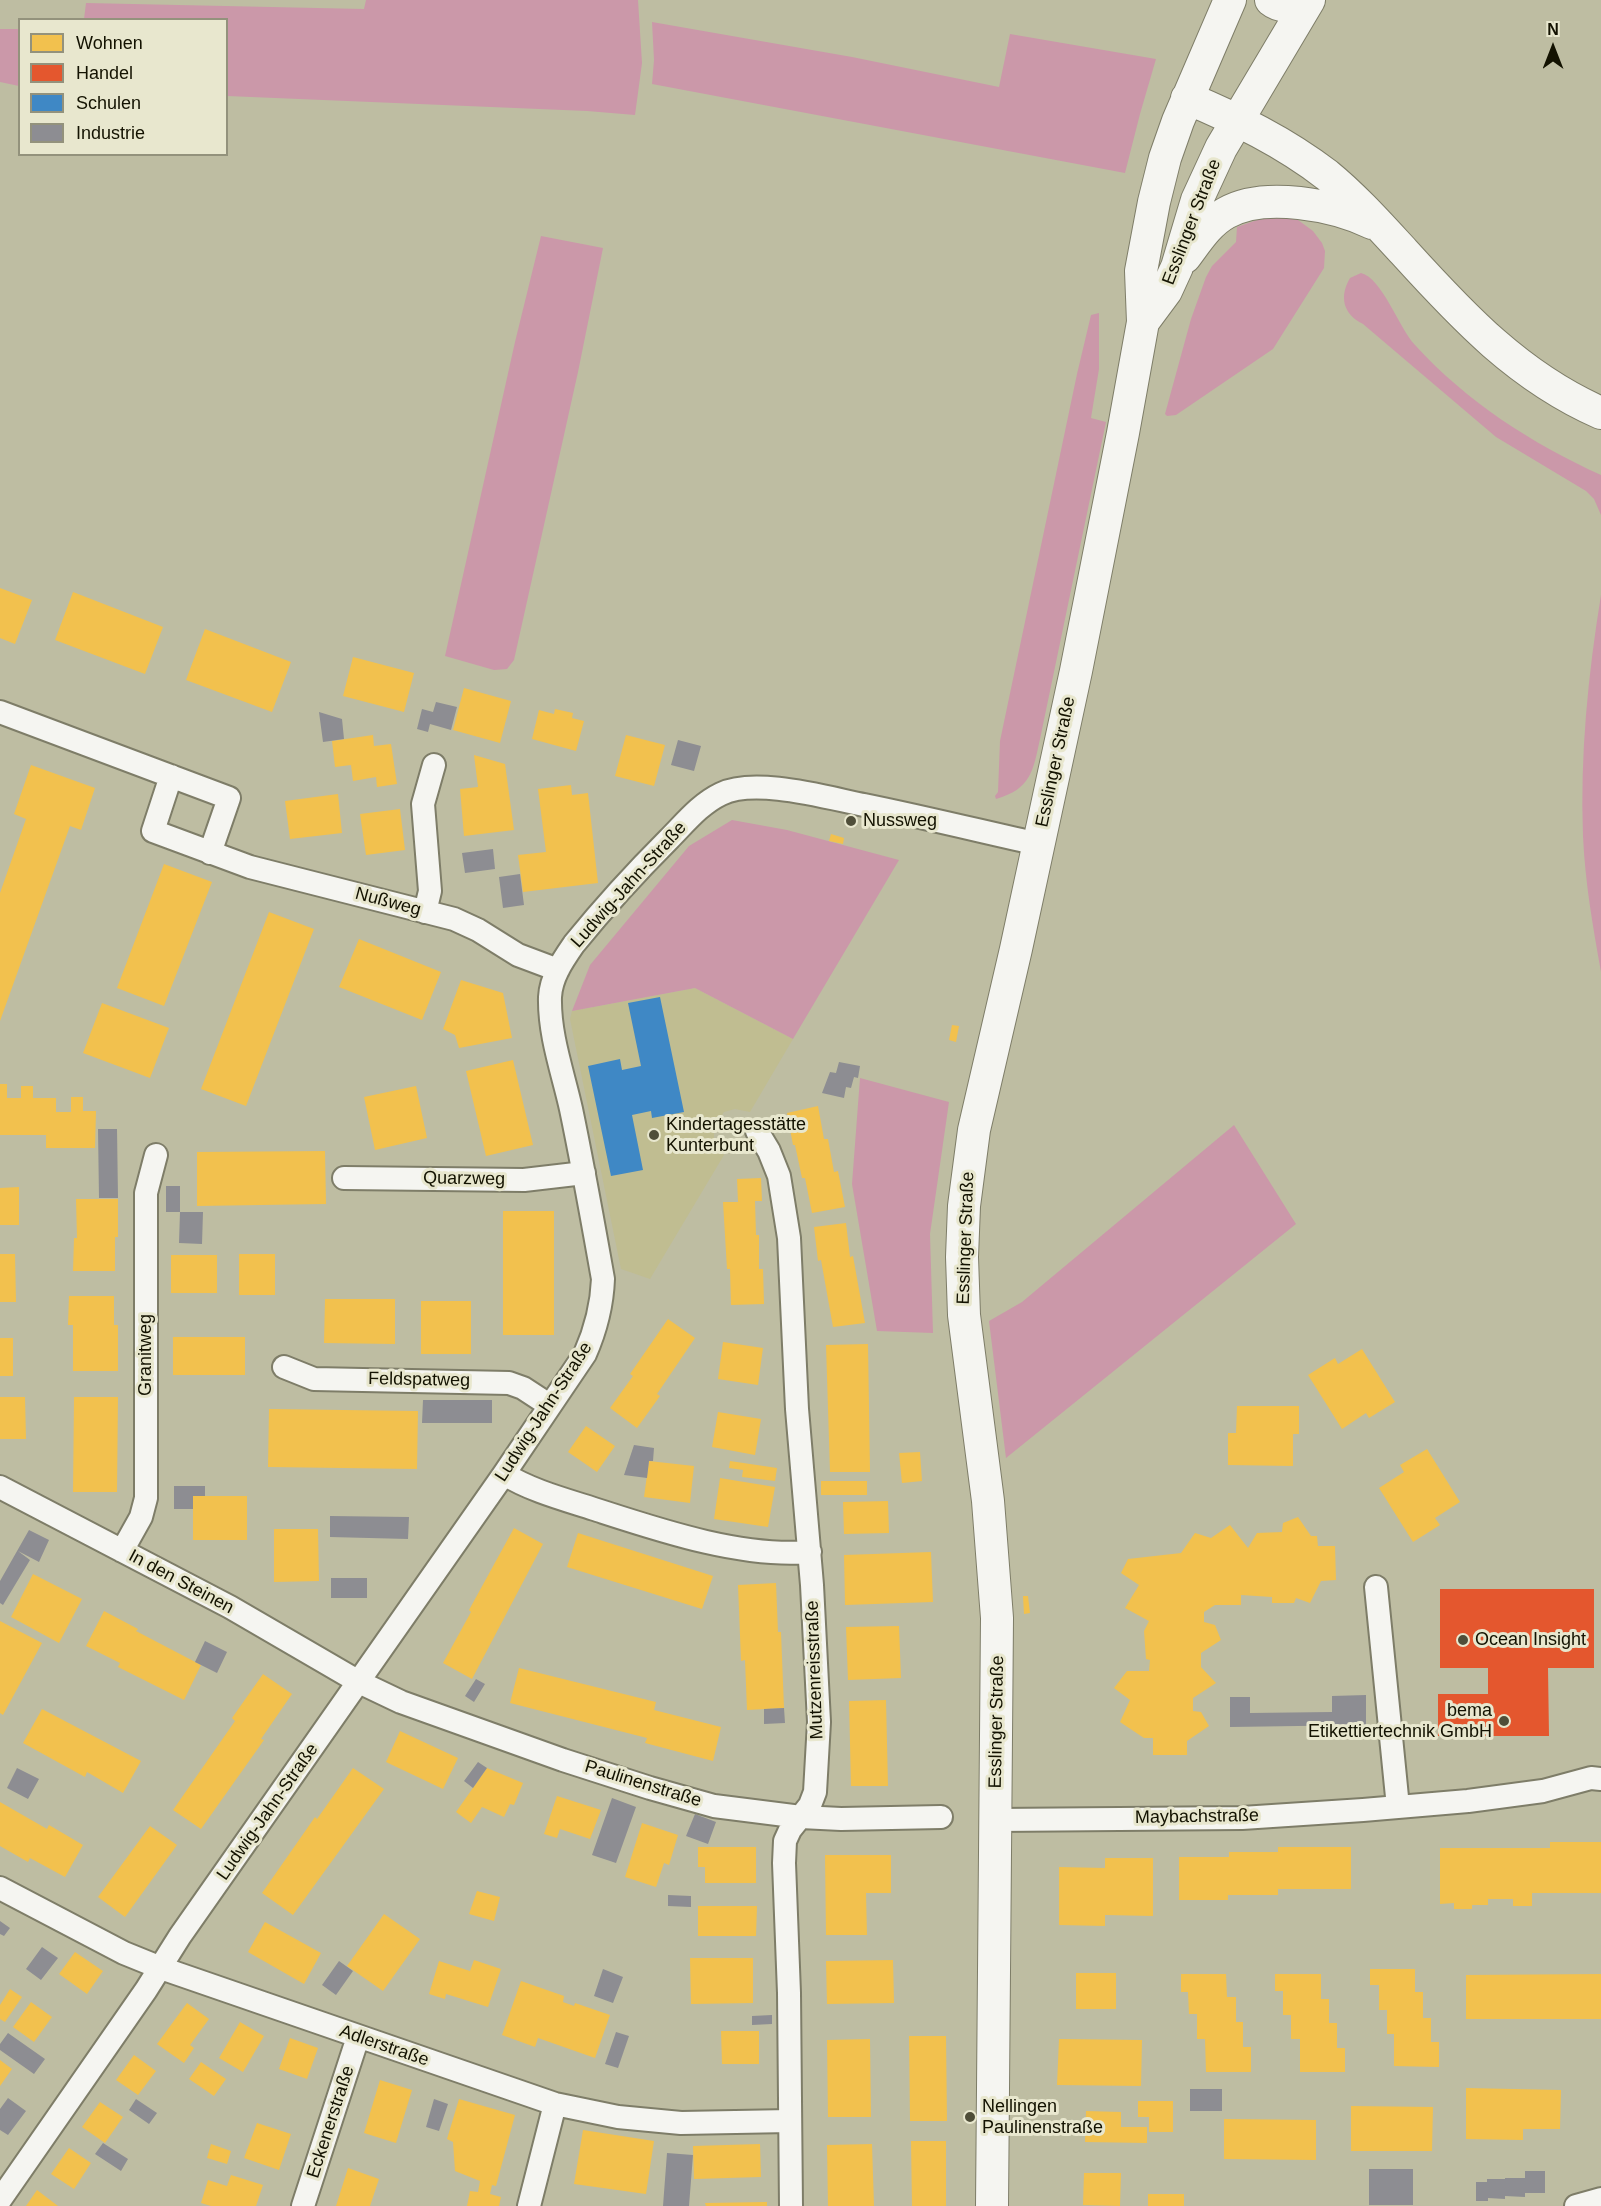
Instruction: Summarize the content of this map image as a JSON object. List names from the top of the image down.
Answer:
{
  "streets": {
    "main road": ["Esslinger Straße"],
    "street": [
      "Ludwig-Jahn-Straße",
      "Nußweg",
      "Quarzweg",
      "Granitweg",
      "Feldspatweg",
      "In den Steinen",
      "Mutzenreisstraße",
      "Paulinenstraße",
      "Maybachstraße",
      "Adlerstraße",
      "Eckenerstraße"
    ]
  },
  "crossings": [
    ["Esslinger Straße", "Ludwig-Jahn-Straße"],
    ["Esslinger Straße", "Maybachstraße"],
    ["Ludwig-Jahn-Straße", "Nußweg"],
    ["Ludwig-Jahn-Straße", "Quarzweg"],
    ["Ludwig-Jahn-Straße", "Feldspatweg"],
    ["Ludwig-Jahn-Straße", "In den Steinen"],
    ["Ludwig-Jahn-Straße", "Paulinenstraße"],
    ["Ludwig-Jahn-Straße", "Adlerstraße"],
    ["Granitweg", "In den Steinen"],
    ["In den Steinen", "Paulinenstraße"],
    ["Mutzenreisstraße", "Paulinenstraße"],
    ["Mutzenreisstraße", "Adlerstraße"],
    ["Adlerstraße", "Eckenerstraße"]
  ],
  "places": [
    "Nussweg",
    "Kindertagesstätte Kunterbunt",
    "Ocean Insight",
    "bema Etikettiertechnik GmbH",
    "Nellingen Paulinenstraße"
  ],
  "legend": [
    "Wohnen",
    "Handel",
    "Schulen",
    "Industrie"
  ],
  "north": "top"
}
